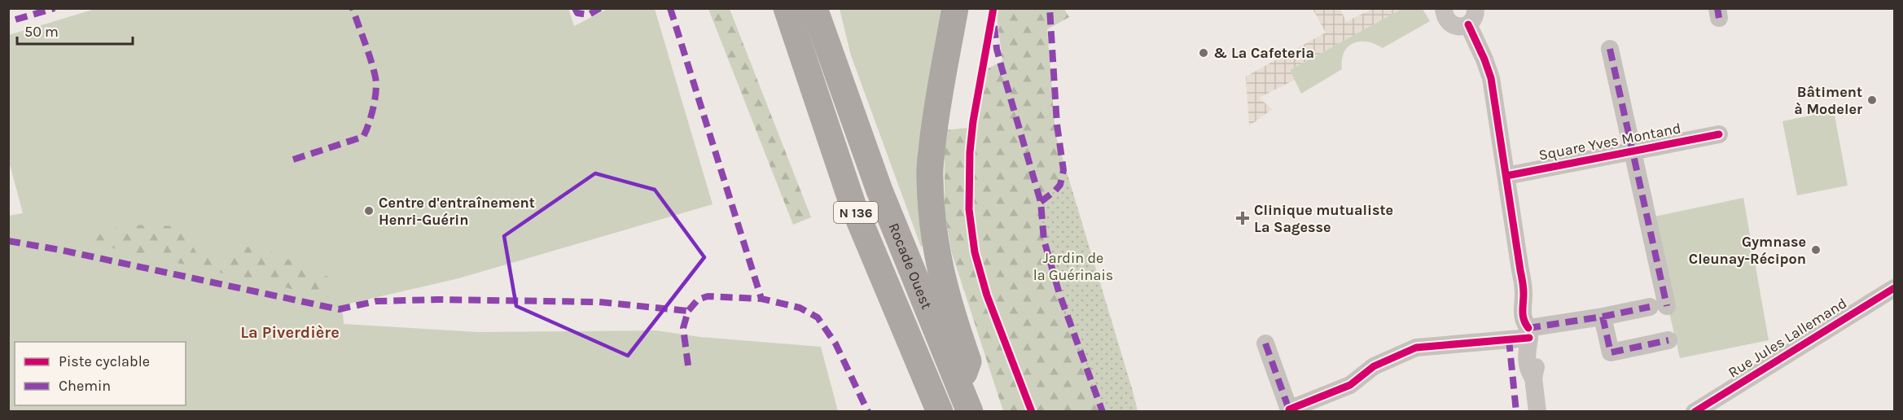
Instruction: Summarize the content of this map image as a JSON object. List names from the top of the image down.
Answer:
{
  "streets": {
    "highway": ["N 136", "Rocade Ouest"],
    "street": ["Square Yves Montand", "Rue Jules Lallemand"]
  },
  "districts": ["La Piverdière"],
  "parks": ["Jardin de la Guérinais"],
  "places": {
    "other": [
      "& La Cafeteria",
      "Bâtiment à Modeler",
      "Centre d'entraînement Henri-Guérin",
      "Gymnase Cleunay-Récipon"
    ],
    "health": ["Clinique mutualiste La Sagesse"]
  },
  "legend": ["Piste cyclable", "Chemin"],
  "scale_bar": "50 m"
}
